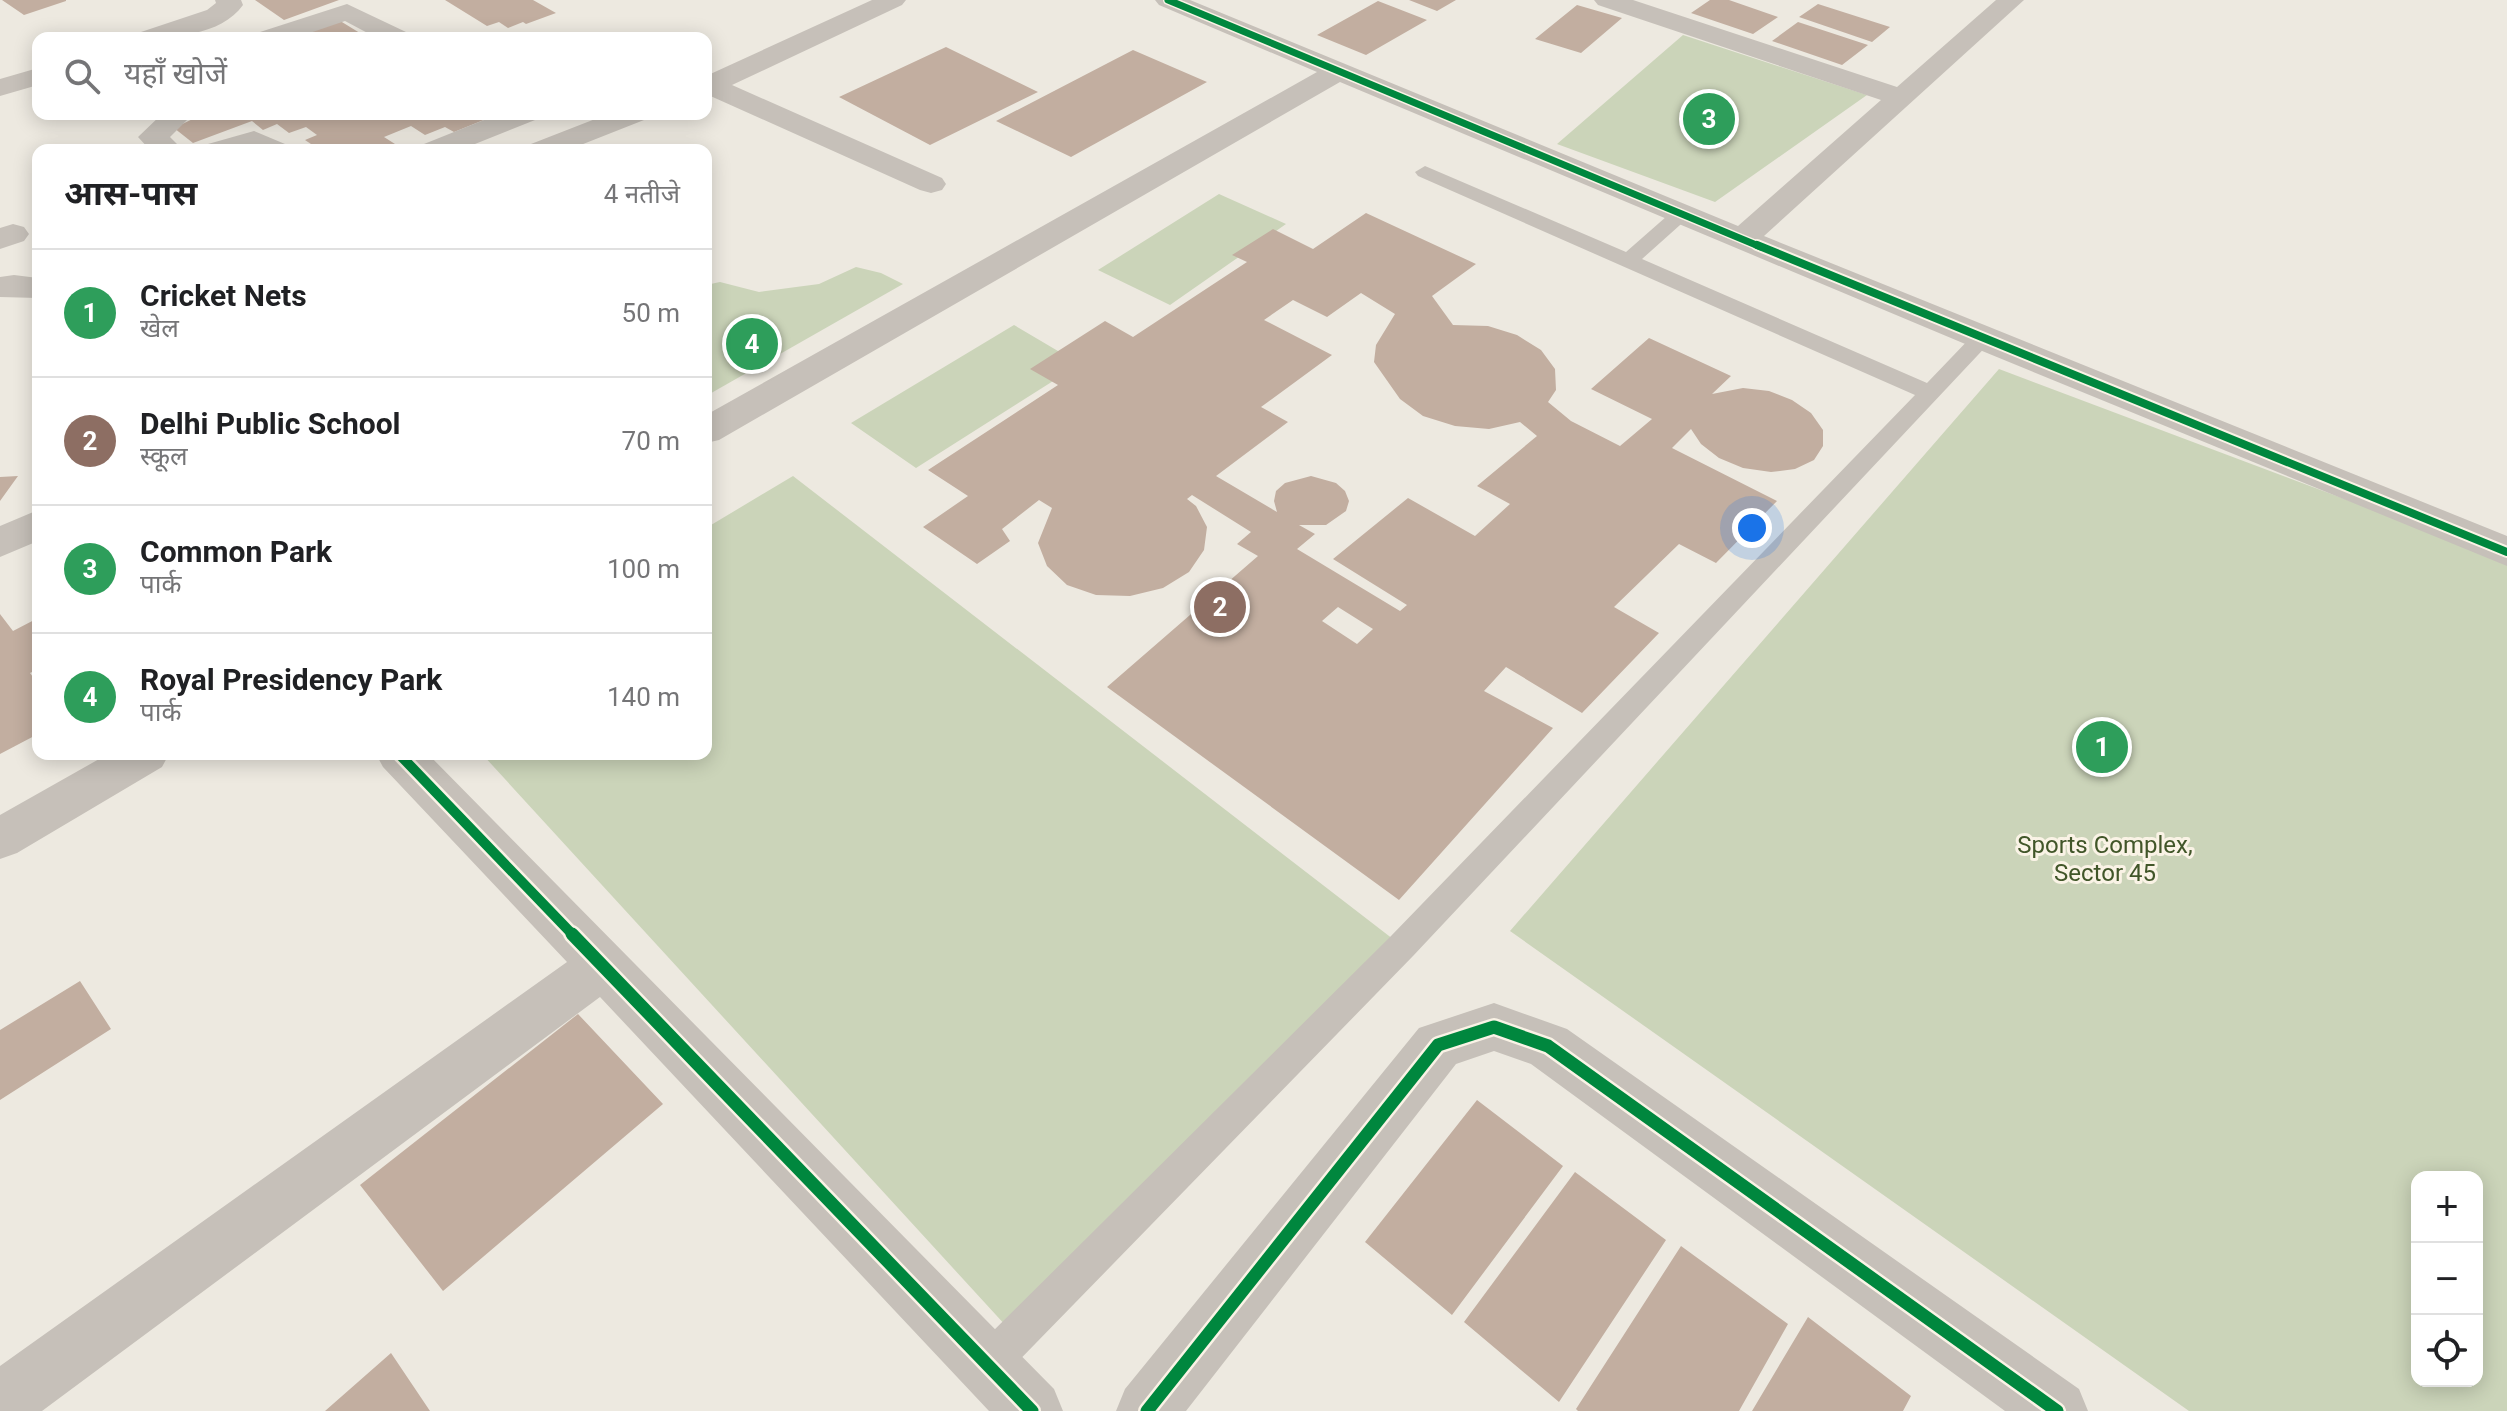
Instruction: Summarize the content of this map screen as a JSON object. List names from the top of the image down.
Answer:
{
  "parks": ["Sports Complex, Sector 45"],
  "page": {
    "search": "यहाँ खोजें",
    "pins": [
      "3",
      "4",
      "2",
      "1"
    ],
    "heading": ["आस-पास", "4 नतीजे"],
    "list": [
      {
        "mark": "1",
        "name": "Cricket Nets",
        "note": "खेल",
        "value": "50 m"
      },
      {
        "mark": "2",
        "name": "Delhi Public School",
        "note": "स्कूल",
        "value": "70 m"
      },
      {
        "mark": "3",
        "name": "Common Park",
        "note": "पार्क",
        "value": "100 m"
      },
      {
        "mark": "4",
        "name": "Royal Presidency Park",
        "note": "पार्क",
        "value": "140 m"
      }
    ],
    "map_buttons": ["+", "−"]
  }
}
